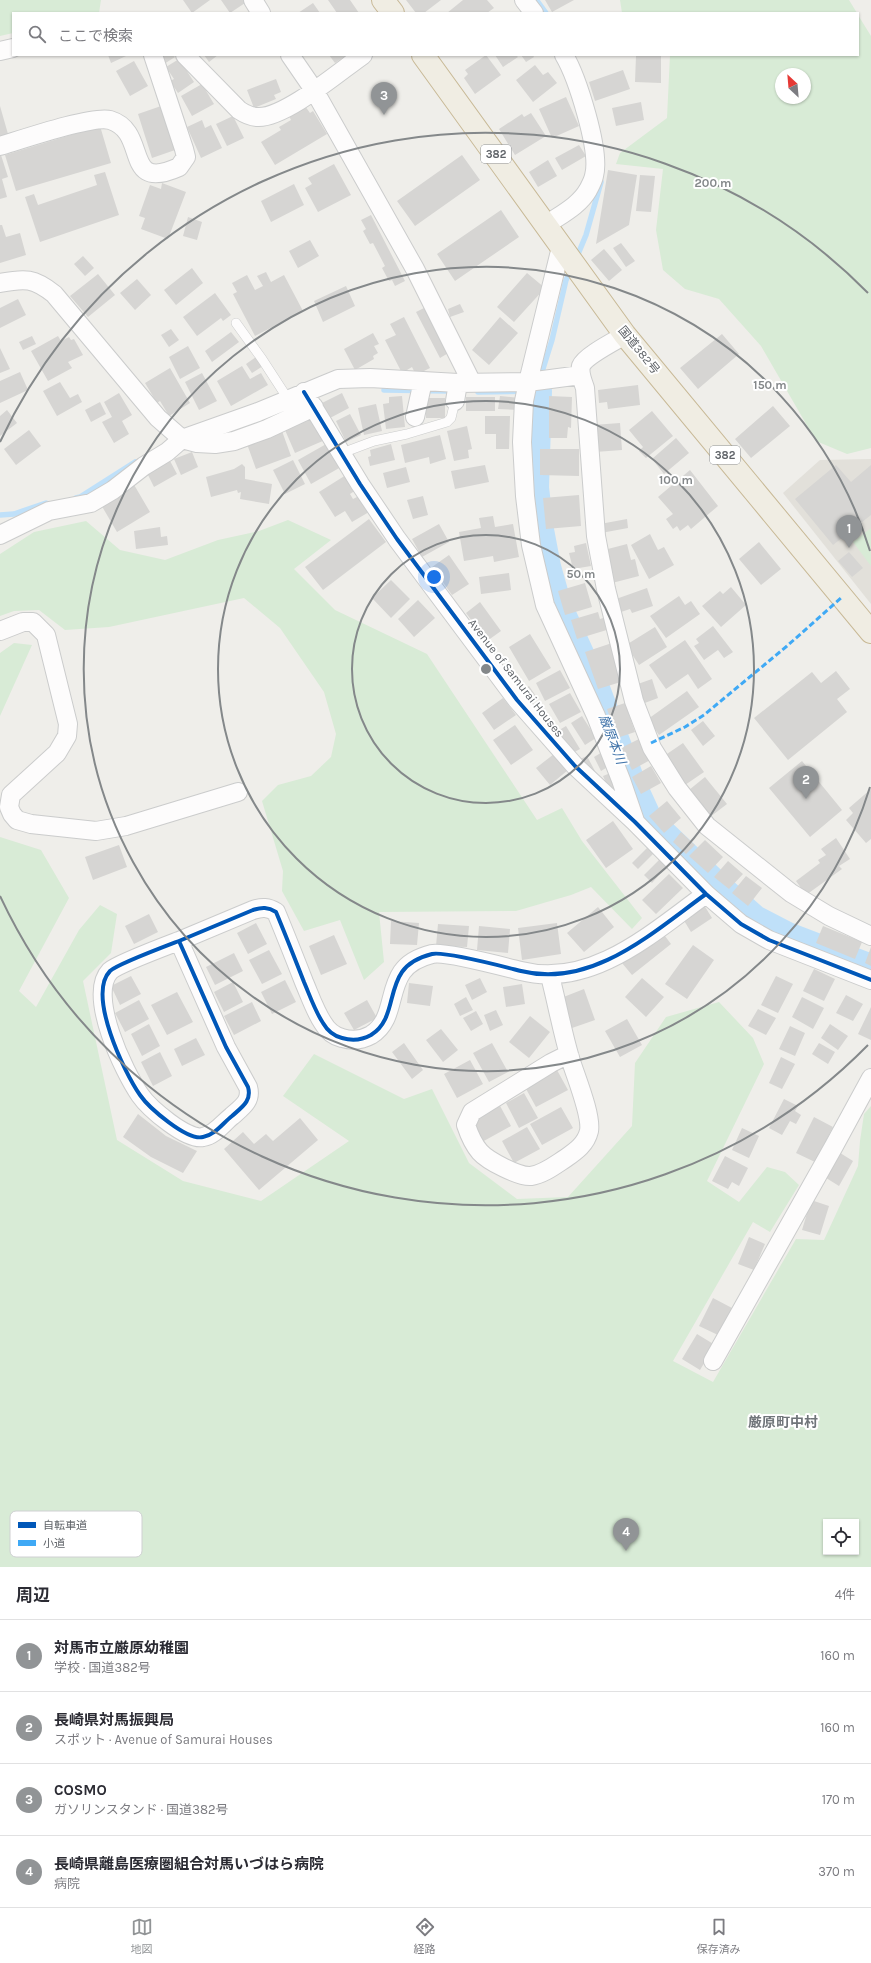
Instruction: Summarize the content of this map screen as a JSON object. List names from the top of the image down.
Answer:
{
  "streets": {
    "highway": ["382", "国道382号"],
    "street": ["Avenue of Samurai Houses"]
  },
  "districts": ["厳原町中村"],
  "water": ["厳原本川"],
  "legend": ["自転車道", "小道"],
  "north": "top left",
  "page": {
    "search": "ここで検索",
    "pins": [
      "3",
      "1",
      "2",
      "4"
    ],
    "heading": ["周辺", "4件"],
    "list": [
      {
        "mark": "1",
        "name": "対馬市立厳原幼稚園",
        "note": "学校 · 国道382号",
        "value": "160 m"
      },
      {
        "mark": "2",
        "name": "長崎県対馬振興局",
        "note": "スポット · Avenue of Samurai Houses",
        "value": "160 m"
      },
      {
        "mark": "3",
        "name": "COSMO",
        "note": "ガソリンスタンド · 国道382号",
        "value": "170 m"
      },
      {
        "mark": "4",
        "name": "長崎県離島医療圏組合対馬いづはら病院",
        "note": "病院",
        "value": "370 m"
      }
    ],
    "nav": ["地図", "経路", "保存済み"]
  },
  "rings": [
    "200 m",
    "150 m",
    "100 m",
    "50 m"
  ]
}
